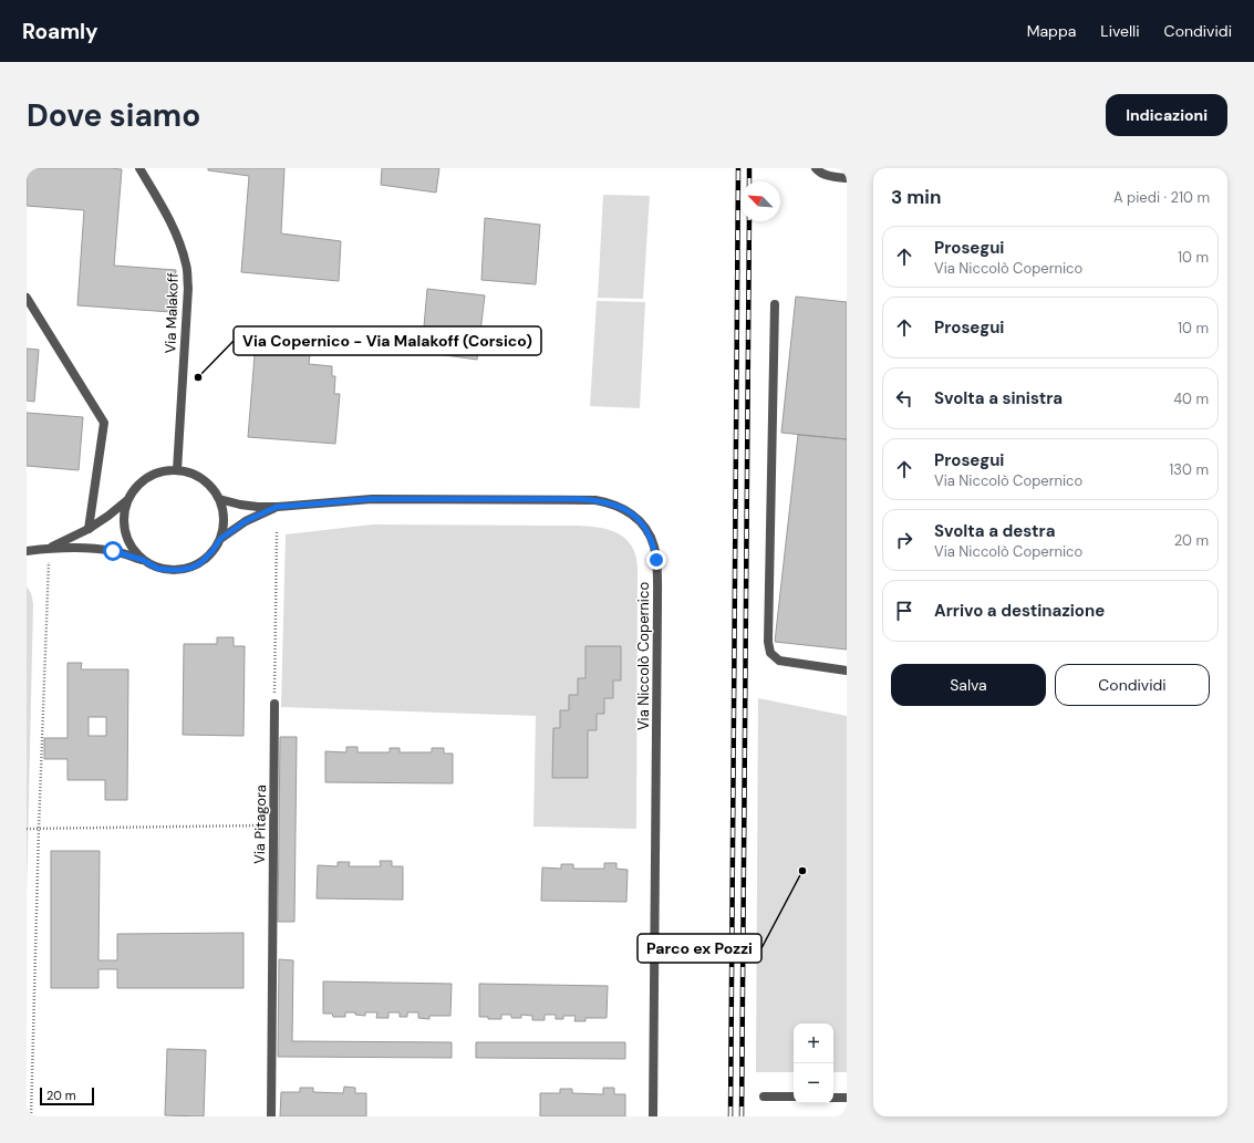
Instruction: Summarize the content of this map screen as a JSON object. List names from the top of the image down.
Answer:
{
  "streets": {
    "street": ["Via Malakoff", "Via Niccolò Copernico", "Via Pitagora"]
  },
  "crossings": [
    ["Via Malakoff", "Via Niccolò Copernico"]
  ],
  "places": ["Via Copernico - Via Malakoff (Corsico)", "Parco ex Pozzi"],
  "scale_bar": "20 m",
  "north": "top left",
  "page": {
    "header": "Roamly",
    "nav": ["Mappa", "Livelli", "Condividi"],
    "buttons": [
      "Indicazioni",
      ["Salva", "Condividi"]
    ],
    "title": "Dove siamo",
    "heading": ["3 min", "A piedi · 210 m"],
    "list": [
      ["Prosegui", "Via Niccolò Copernico", "10 m"],
      ["Prosegui", "10 m"],
      ["Svolta a sinistra", "40 m"],
      ["Prosegui", "Via Niccolò Copernico", "130 m"],
      ["Svolta a destra", "Via Niccolò Copernico", "20 m"],
      "Arrivo a destinazione"
    ],
    "map_buttons": ["+", "−"],
    "scale": "20 m"
  }
}
